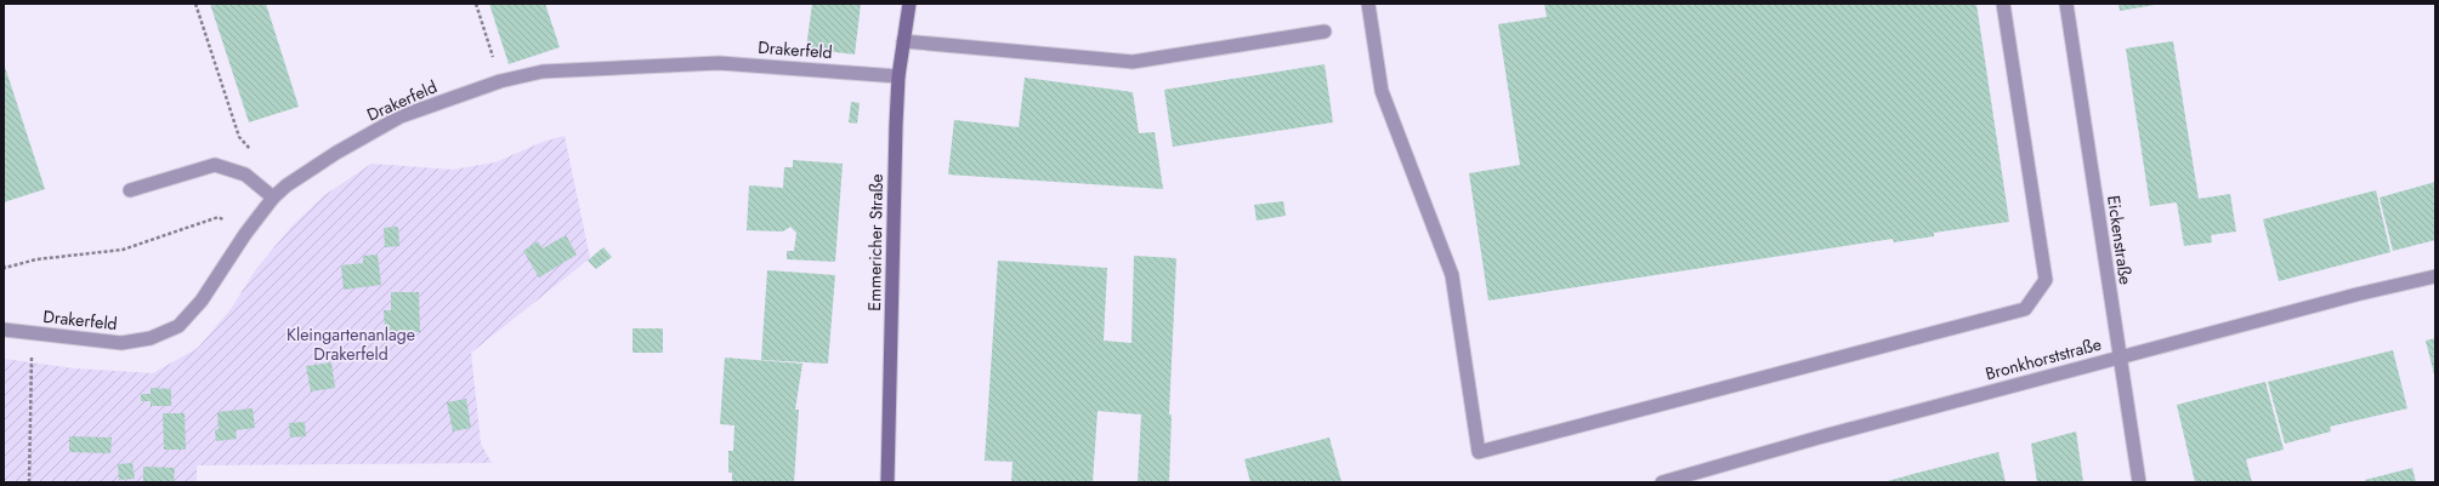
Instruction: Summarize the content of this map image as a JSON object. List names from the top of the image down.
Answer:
{
  "streets": {
    "main road": ["Emmericher Straße"],
    "street": ["Drakerfeld", "Eickenstraße", "Bronkhorststraße"]
  },
  "crossings": [
    ["Drakerfeld", "Emmericher Straße"],
    ["Eickenstraße", "Bronkhorststraße"]
  ],
  "parks": ["Kleingartenanlage Drakerfeld"]
}
